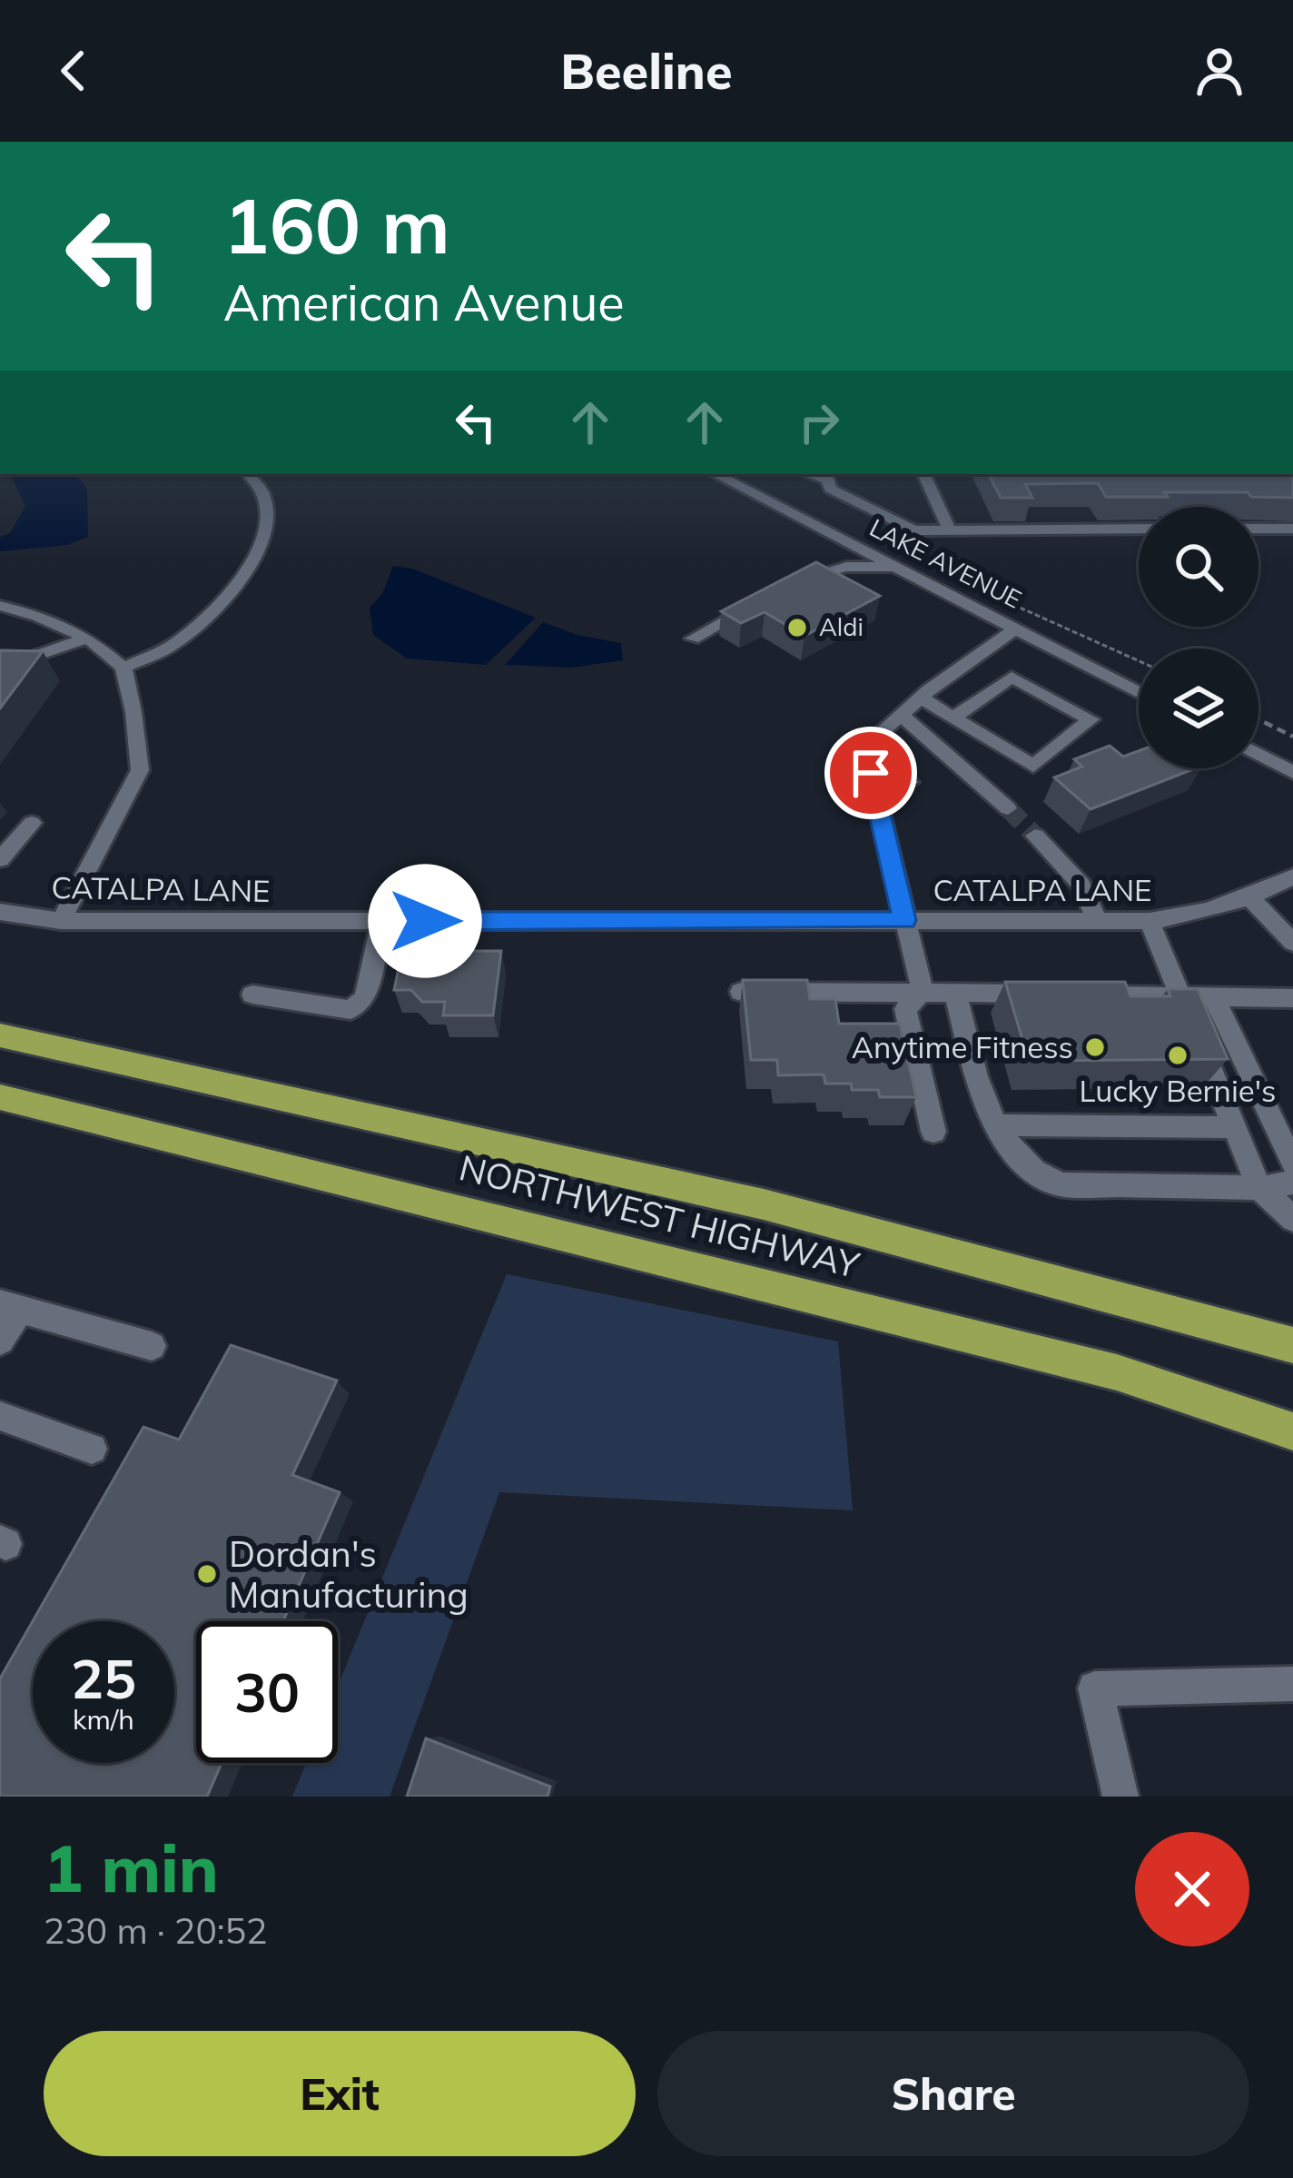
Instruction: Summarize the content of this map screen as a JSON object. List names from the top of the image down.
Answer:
{
  "streets": {
    "main road": ["NORTHWEST HIGHWAY"],
    "street": ["LAKE AVENUE", "CATALPA LANE"]
  },
  "places": [
    "Aldi",
    "Anytime Fitness",
    "Lucky Bernie's",
    "Dordan's Manufacturing"
  ],
  "page": {
    "header": "Beeline",
    "turn": ["160 m", "American Avenue"],
    "speed": "25 km/h",
    "limit": "30",
    "heading": ["1 min", "230 m · 20:52"],
    "buttons": ["Exit", "Share"]
  }
}
